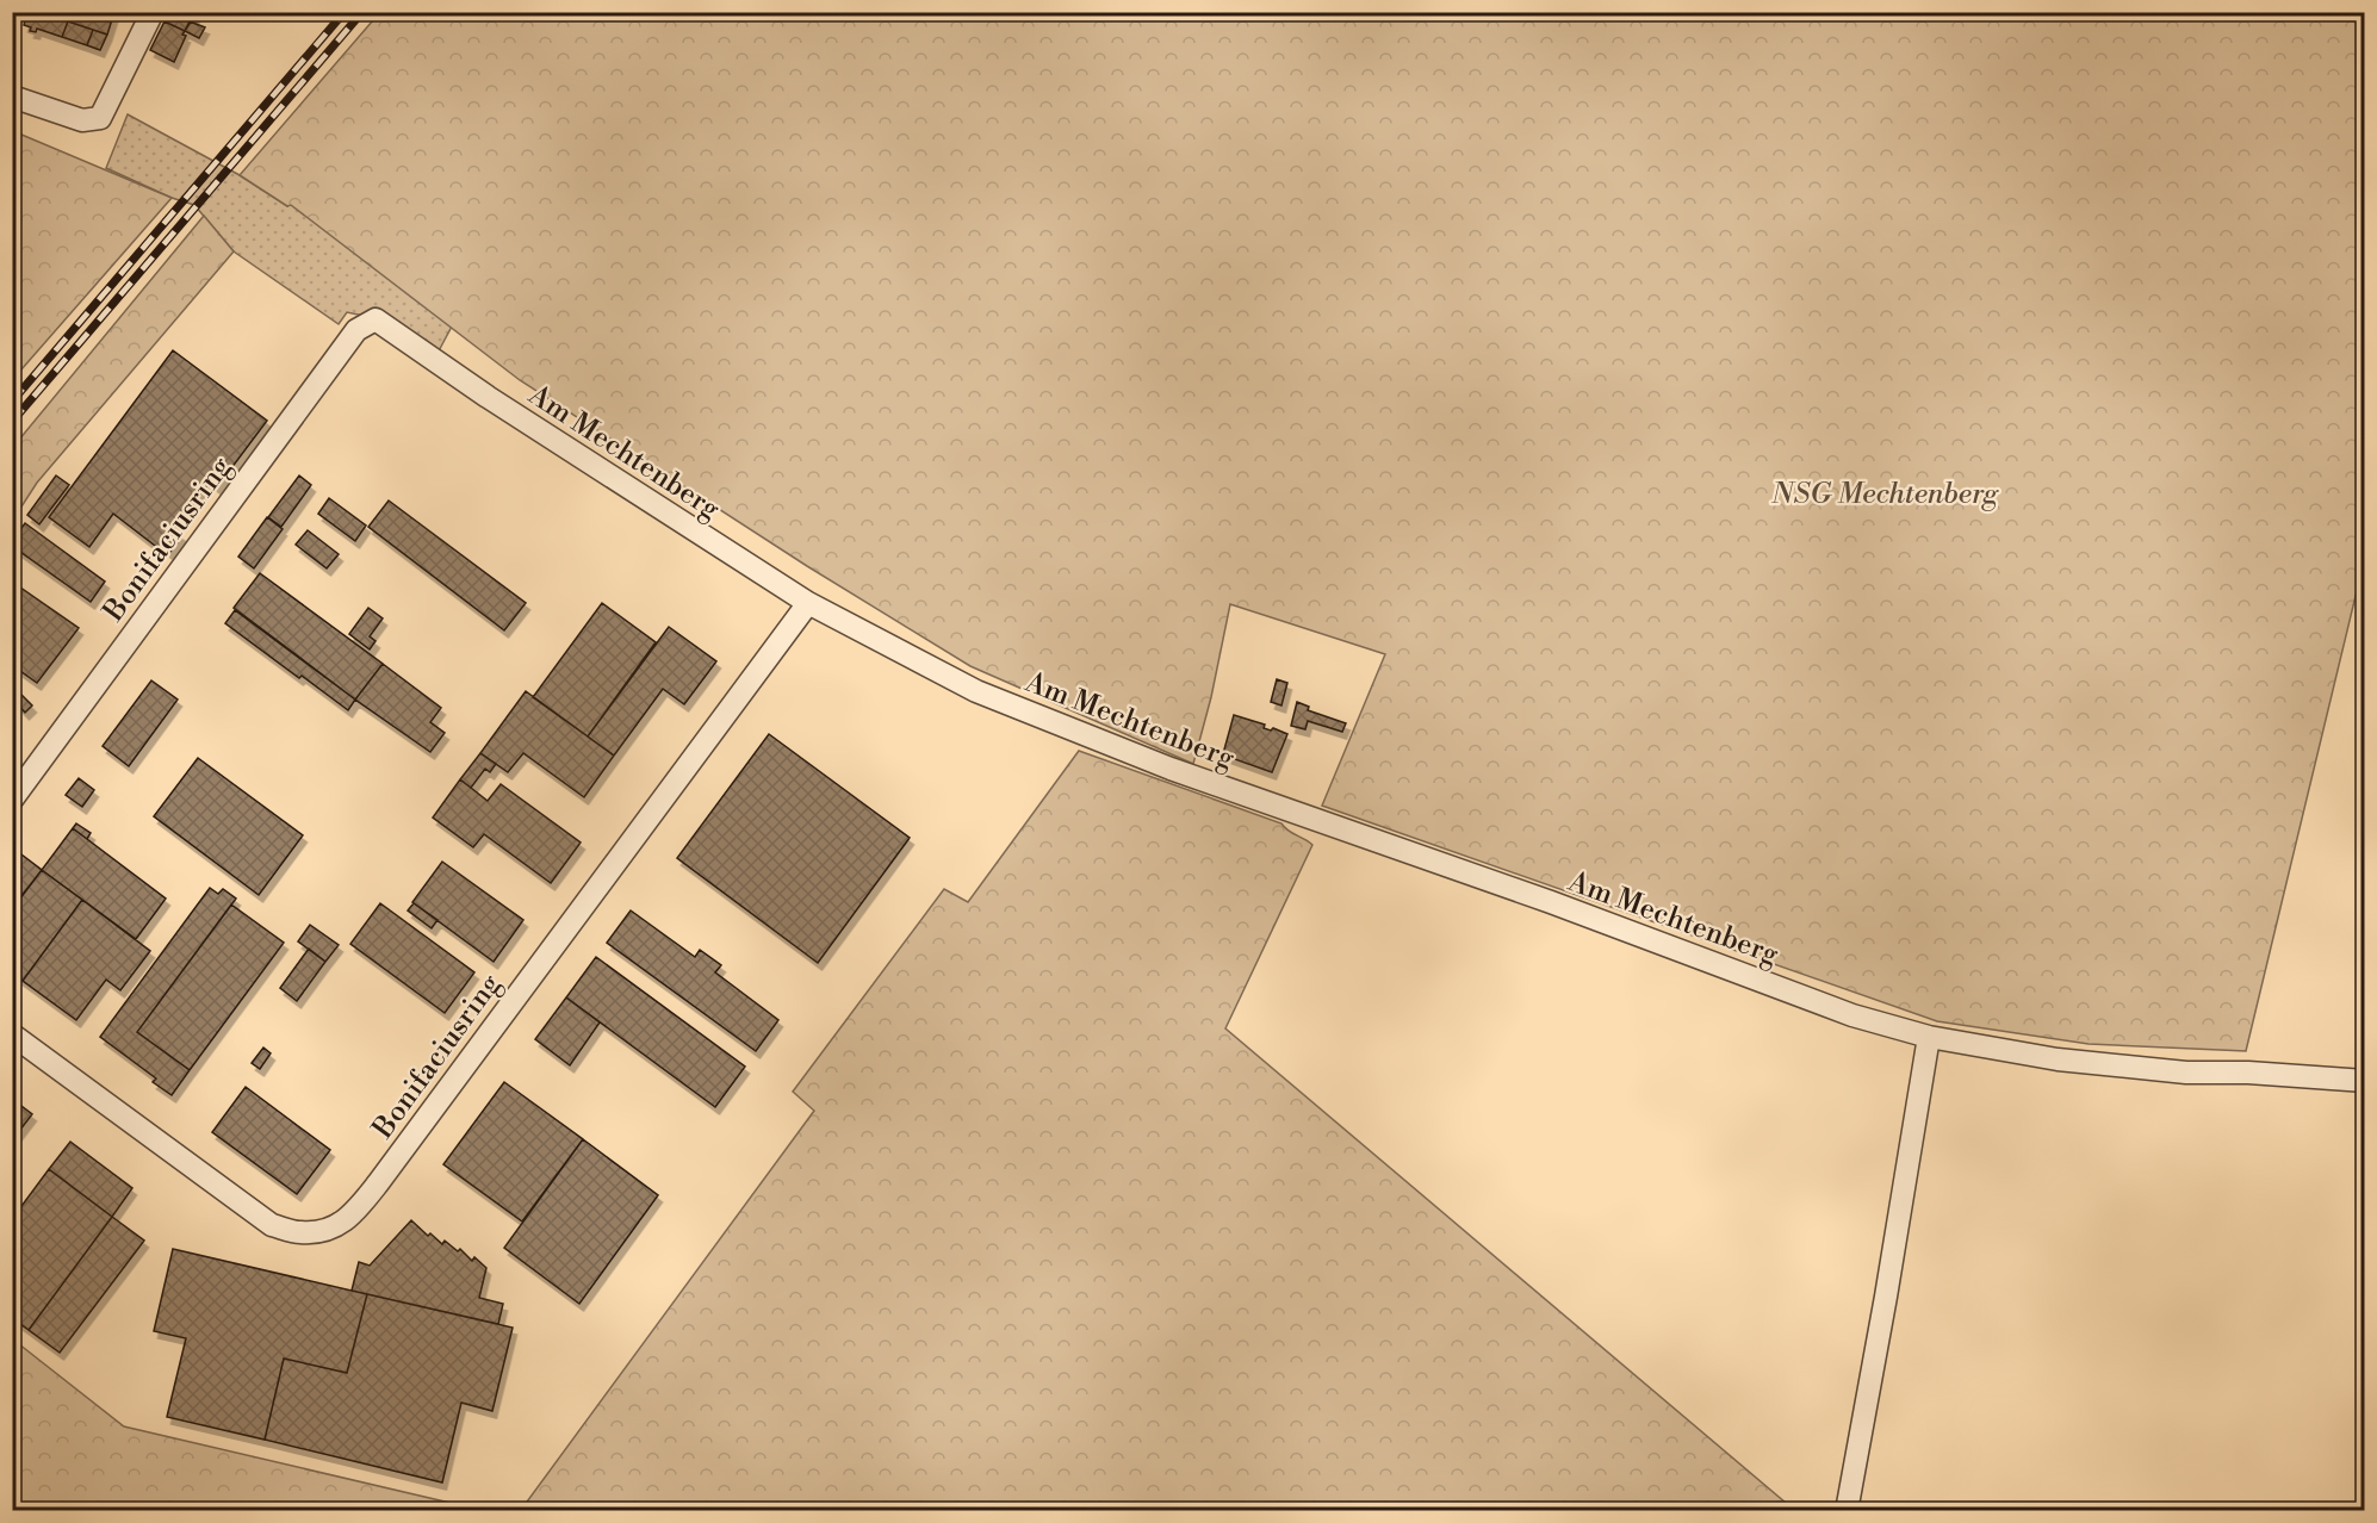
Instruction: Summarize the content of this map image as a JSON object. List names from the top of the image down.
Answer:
{
  "streets": {
    "street": ["Am Mechtenberg", "Bonifaciusring"]
  },
  "crossings": [
    ["Am Mechtenberg", "Bonifaciusring"]
  ],
  "parks": ["NSG Mechtenberg"]
}
